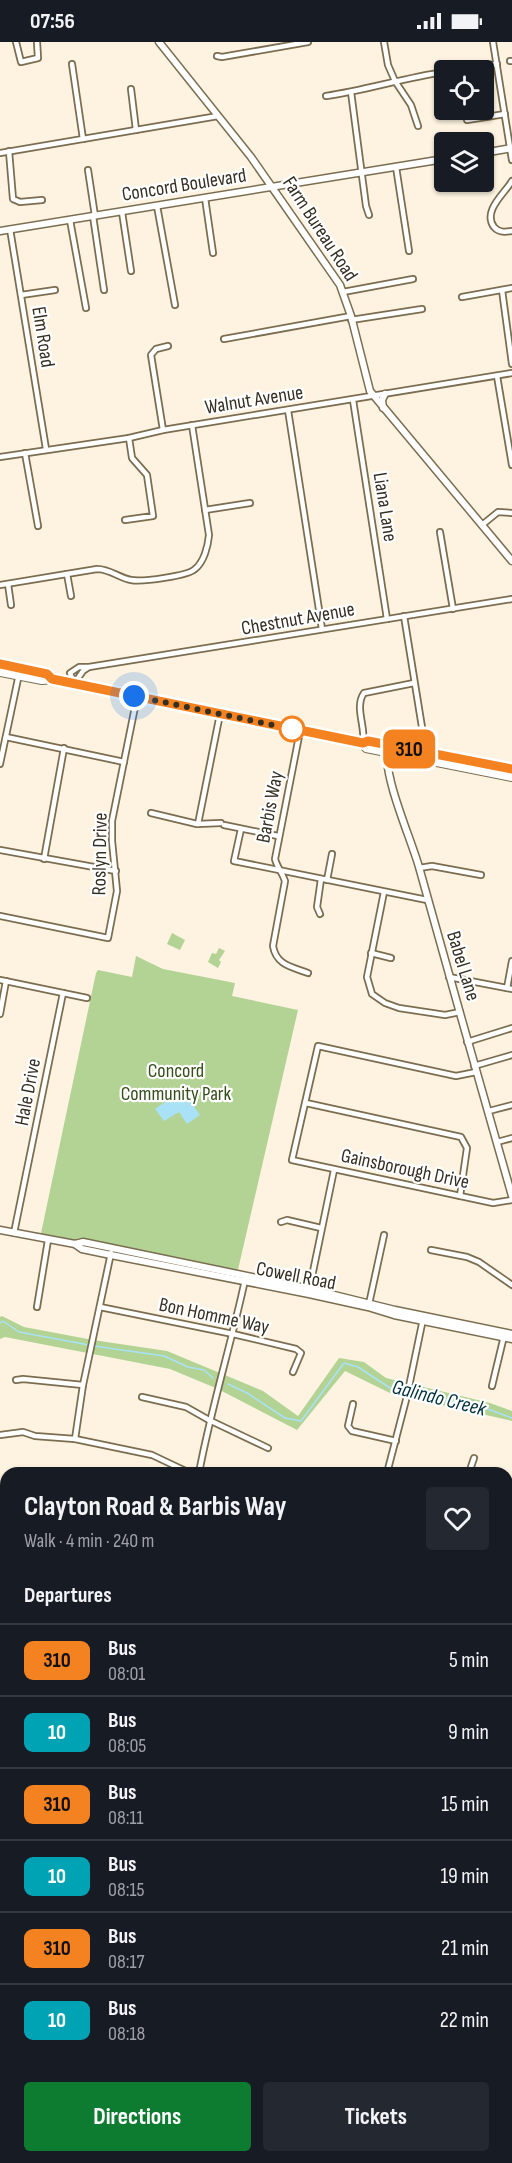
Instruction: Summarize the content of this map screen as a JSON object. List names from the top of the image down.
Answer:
{
  "streets": {
    "street": [
      "Concord Boulevard",
      "Farm Bureau Road",
      "Elm Road",
      "Walnut Avenue",
      "Liana Lane",
      "Chestnut Avenue",
      "Barbis Way",
      "Roslyn Drive",
      "Babel Lane",
      "Hale Drive",
      "Gainsborough Drive",
      "Cowell Road",
      "Bon Homme Way"
    ]
  },
  "crossings": [
    ["Concord Boulevard", "Farm Bureau Road"],
    ["Concord Boulevard", "Elm Road"],
    ["Farm Bureau Road", "Walnut Avenue"],
    ["Elm Road", "Walnut Avenue"],
    ["Walnut Avenue", "Liana Lane"],
    ["Liana Lane", "Chestnut Avenue"],
    ["Babel Lane", "Gainsborough Drive"],
    ["Hale Drive", "Cowell Road"]
  ],
  "water": ["Galindo Creek"],
  "parks": ["Concord Community Park"],
  "lines": ["bus line 310"],
  "page": {
    "status": "07:56",
    "on_map": "310",
    "heading": [
      ["Clayton Road & Barbis Way", "Walk · 4 min · 240 m"],
      "Departures"
    ],
    "list": [
      {
        "mark": "310",
        "name": "Bus",
        "note": "08:01",
        "value": "5 min"
      },
      {
        "mark": "10",
        "name": "Bus",
        "note": "08:05",
        "value": "9 min"
      },
      {
        "mark": "310",
        "name": "Bus",
        "note": "08:11",
        "value": "15 min"
      },
      {
        "mark": "10",
        "name": "Bus",
        "note": "08:15",
        "value": "19 min"
      },
      {
        "mark": "310",
        "name": "Bus",
        "note": "08:17",
        "value": "21 min"
      },
      {
        "mark": "10",
        "name": "Bus",
        "note": "08:18",
        "value": "22 min"
      }
    ],
    "buttons": ["Directions", "Tickets"]
  }
}
